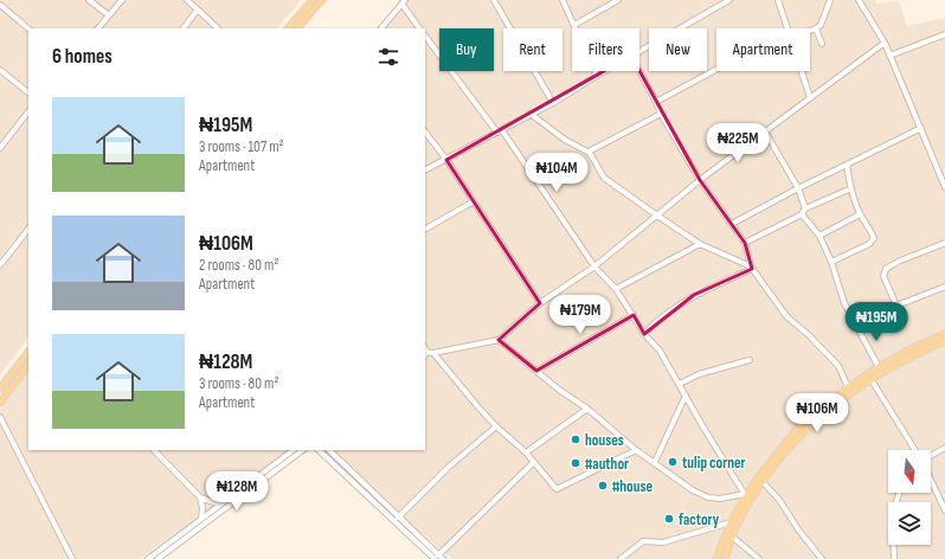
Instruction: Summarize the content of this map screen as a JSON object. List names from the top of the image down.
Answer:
{
  "places": [
    "houses",
    "tulip corner",
    "#author",
    "#house",
    "factory"
  ],
  "north": "bottom",
  "page": {
    "chip": [
      "Buy",
      "Rent",
      "Filters",
      "New",
      "Apartment"
    ],
    "heading": "6 homes",
    "list": [
      {
        "name": "₦195M",
        "note": "3 rooms · 107 m² · Apartment"
      },
      {
        "name": "₦106M",
        "note": "2 rooms · 80 m² · Apartment"
      },
      {
        "name": "₦128M",
        "note": "3 rooms · 80 m² · Apartment"
      }
    ],
    "price": [
      "₦225M",
      "₦104M",
      "₦179M",
      "₦195M",
      "₦106M",
      "₦128M"
    ]
  }
}
